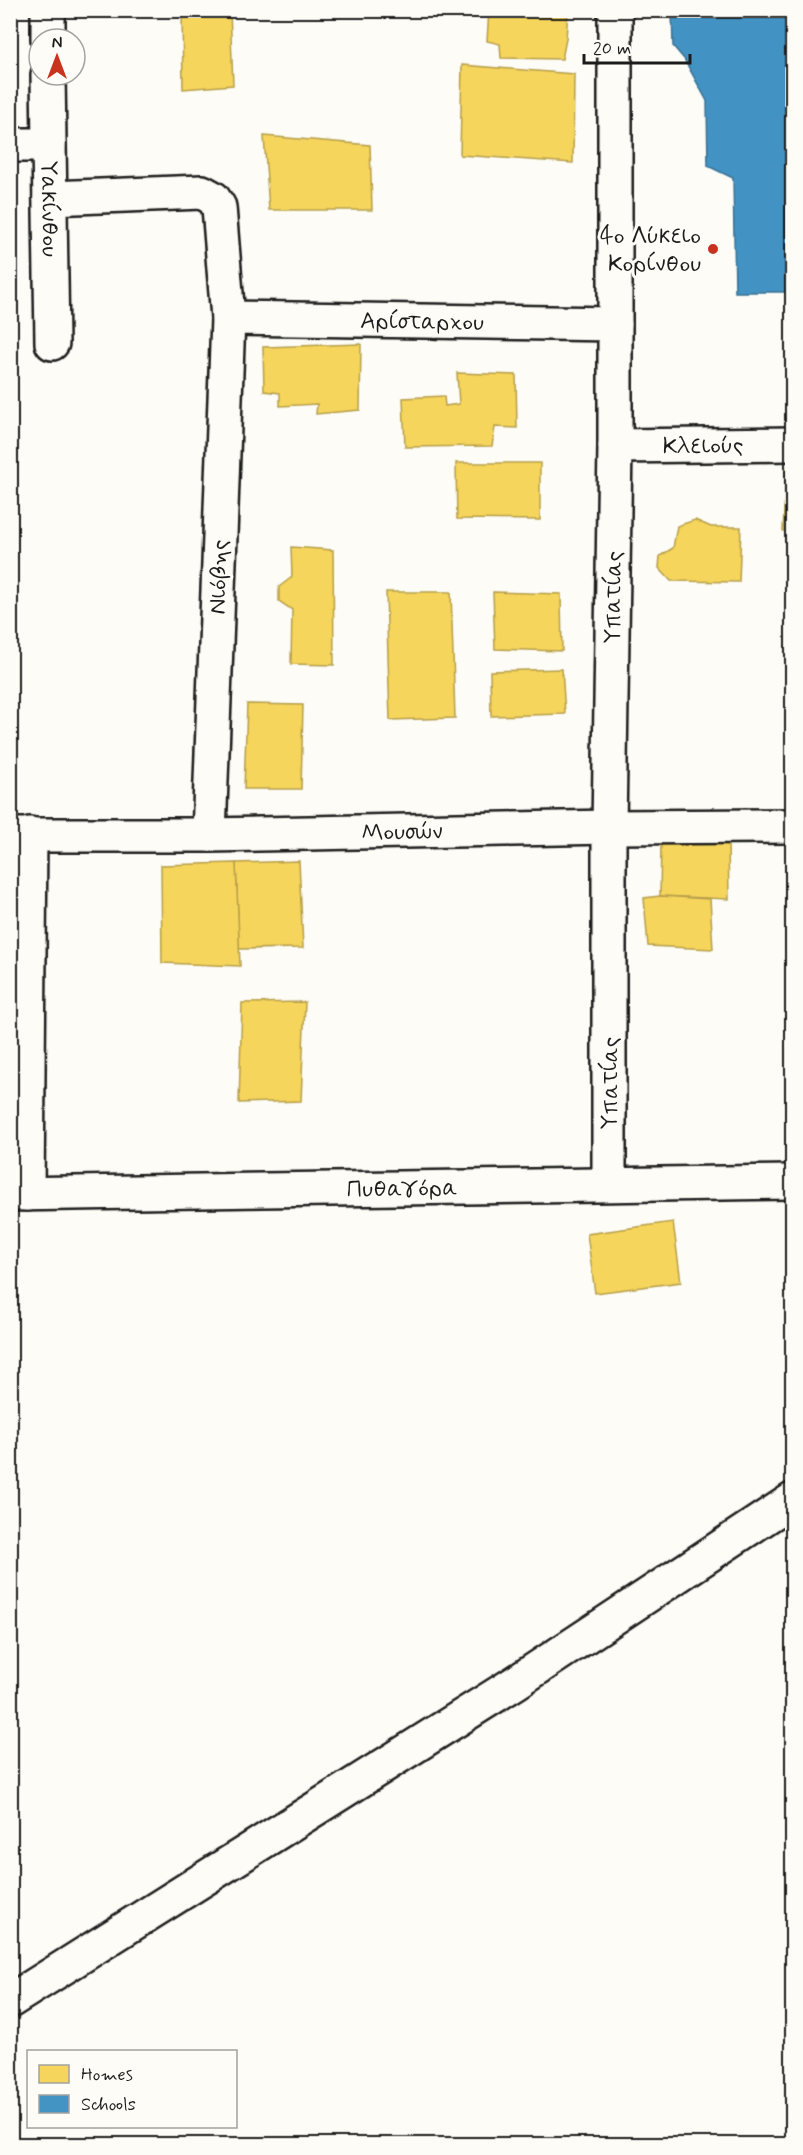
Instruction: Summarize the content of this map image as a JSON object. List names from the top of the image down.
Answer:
{
  "streets": {
    "street": [
      "Υακίνθου",
      "Αρίσταρχου",
      "Κλειούς",
      "Νιόβης",
      "Υπατίας",
      "Μουσών",
      "Πυθαγόρα"
    ]
  },
  "crossings": [
    ["Υακίνθου", "Νιόβης"],
    ["Αρίσταρχου", "Νιόβης"],
    ["Αρίσταρχου", "Υπατίας"],
    ["Κλειούς", "Υπατίας"],
    ["Νιόβης", "Μουσών"],
    ["Υπατίας", "Μουσών"],
    ["Υπατίας", "Πυθαγόρα"]
  ],
  "places": ["4ο Λύκειο Κορίνθου"],
  "legend": ["Homes", "Schools"],
  "scale_bar": "20 m",
  "north": "top"
}
